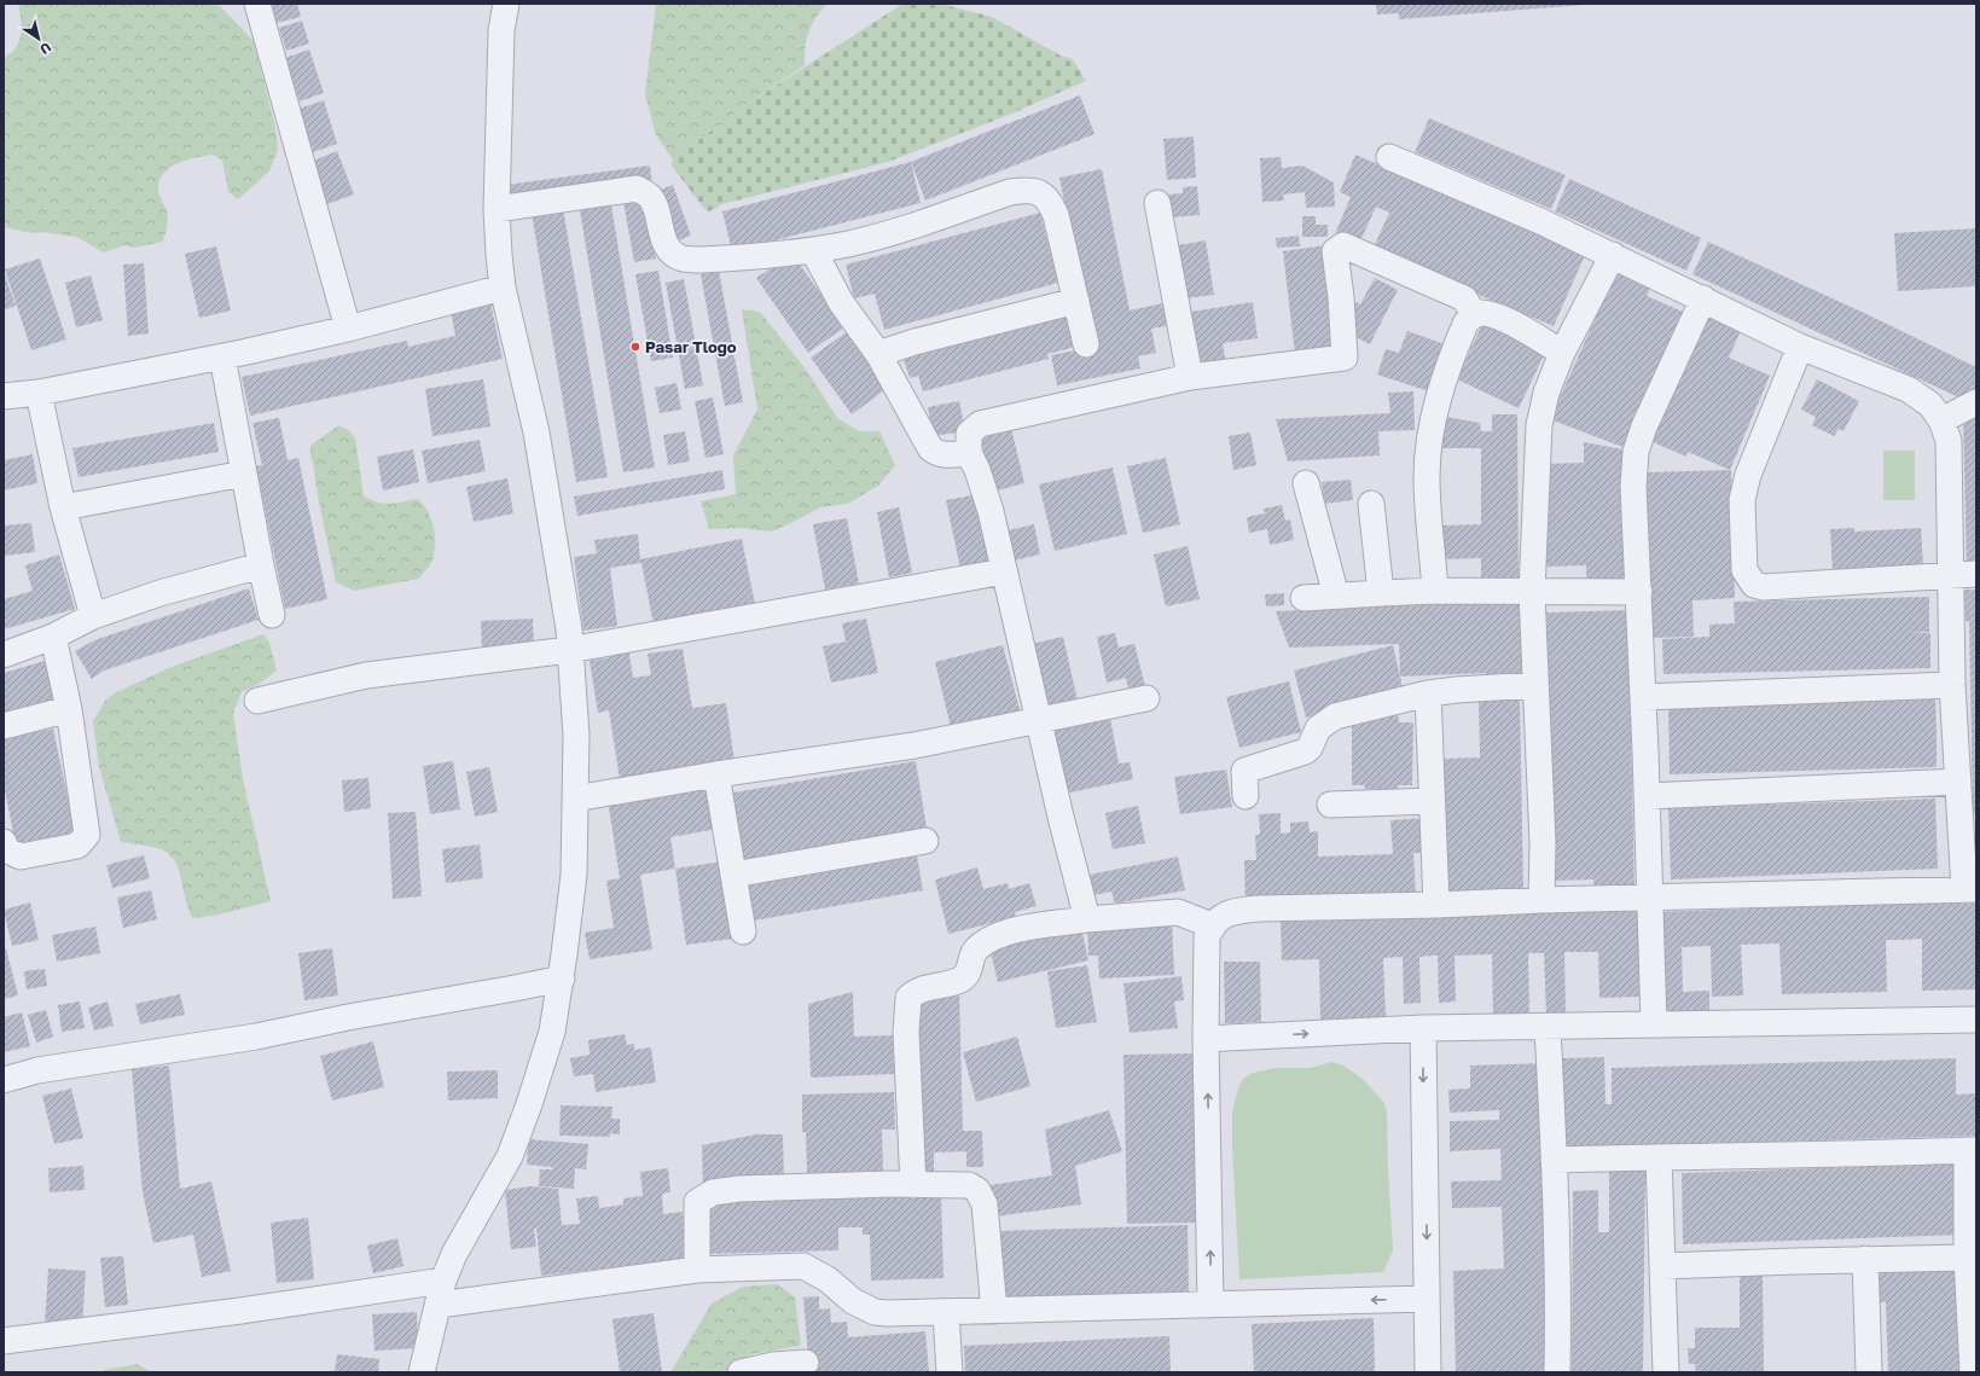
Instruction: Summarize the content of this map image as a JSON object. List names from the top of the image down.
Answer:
{
  "places": ["Pasar Tlogo"],
  "north": "bottom right"
}
